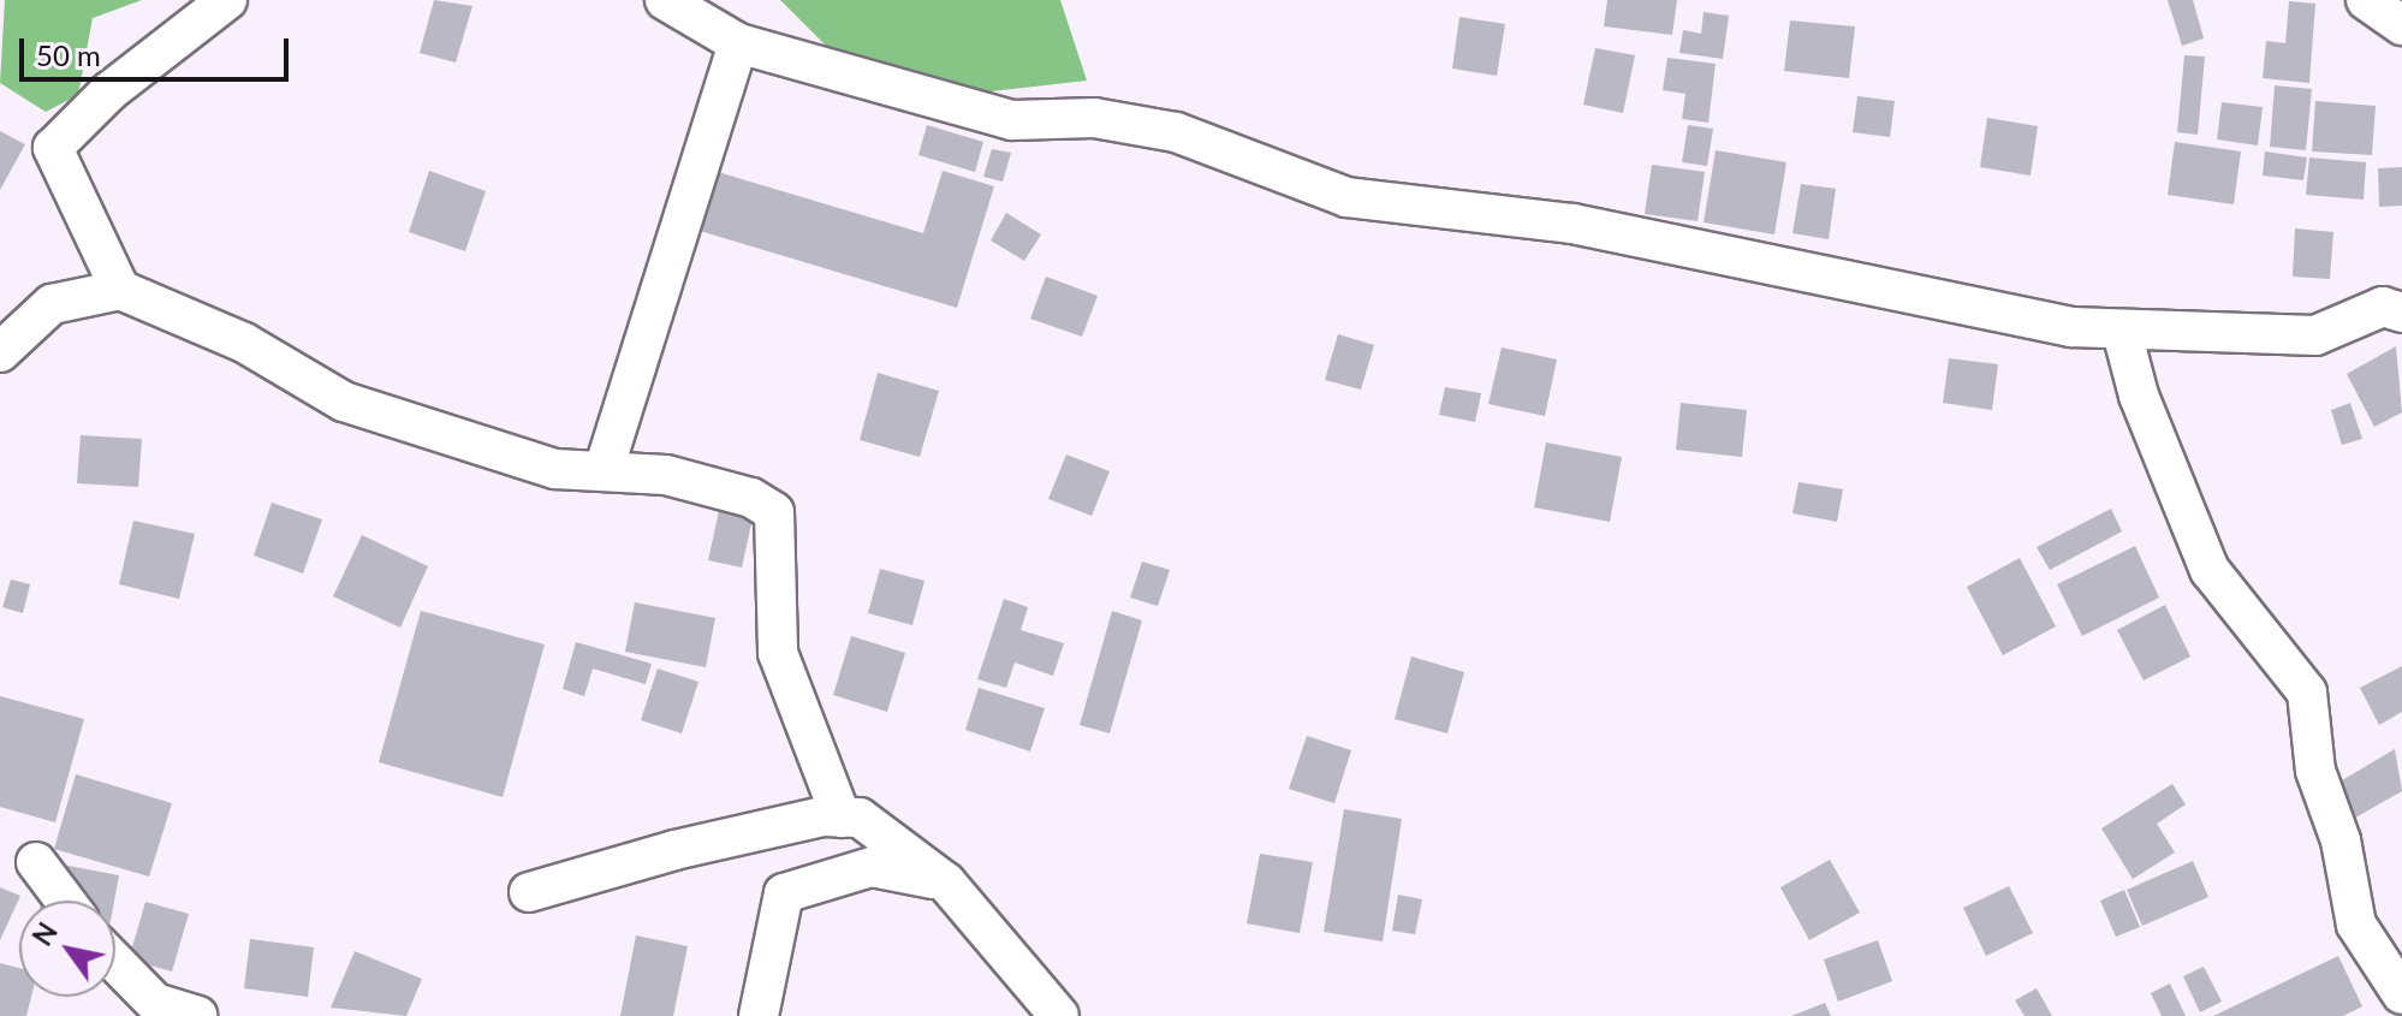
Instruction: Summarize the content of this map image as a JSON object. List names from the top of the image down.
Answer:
{
  "scale_bar": "50 m",
  "north": "top left"
}
